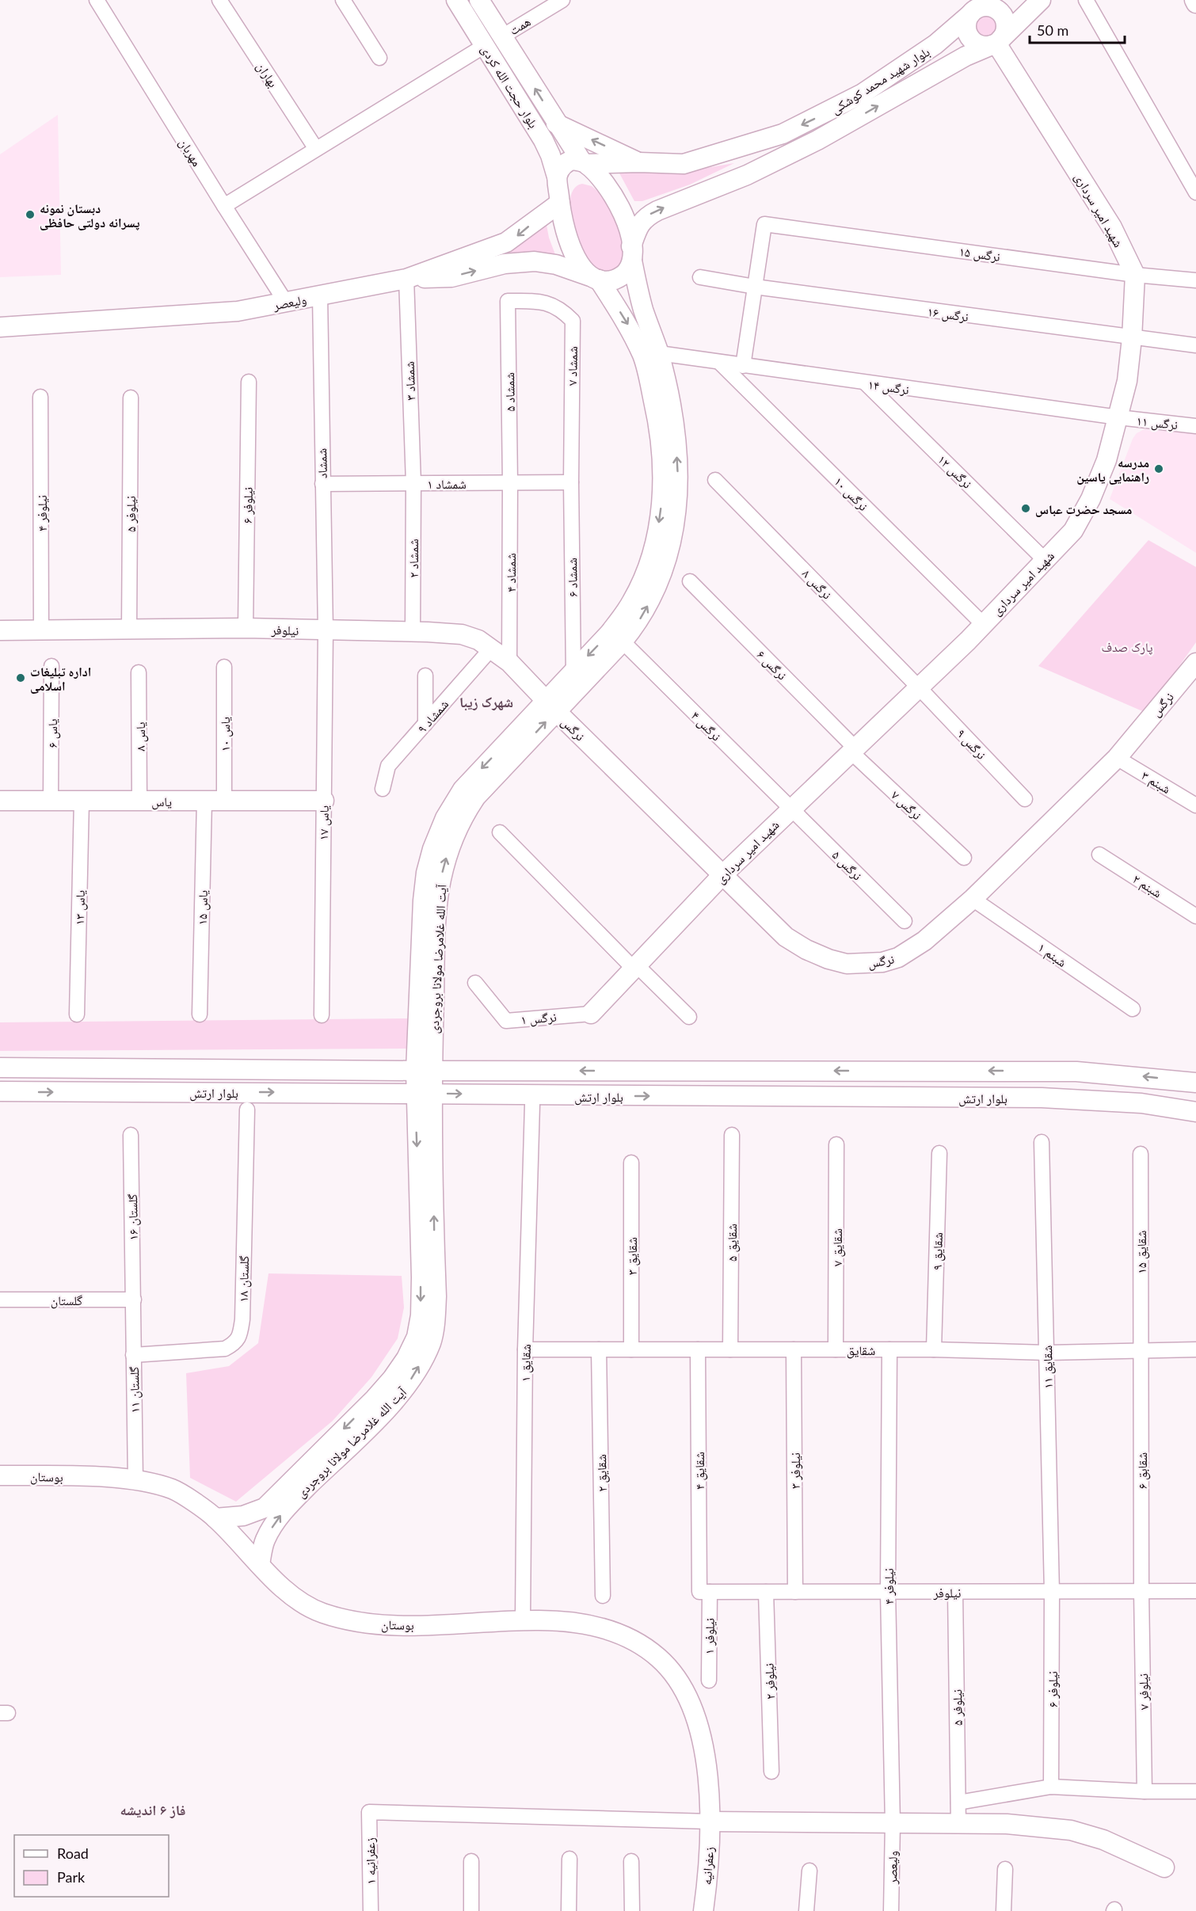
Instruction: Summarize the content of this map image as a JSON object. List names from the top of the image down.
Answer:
{
  "streets": {
    "street": [
      "همت",
      "بهاران",
      "بلوار شهید محمد کوشکی",
      "بلوار حجت الله کردی",
      "مهربان",
      "شهید امیر سرداری",
      "نرگس ۱۵",
      "ولیعصر",
      "نرگس ۱۶",
      "شمشاد ۷",
      "شمشاد ۳",
      "نرگس ۱۴",
      "شمشاد ۵",
      "نرگس ۱۱",
      "شمشاد",
      "نرگس ۱۲",
      "شمشاد ۱",
      "نرگس ۱۰",
      "نیلوفر ۶",
      "نیلوفر ۴",
      "نیلوفر ۵",
      "شمشاد ۲",
      "شمشاد ۴",
      "شمشاد ۶",
      "نرگس ۸",
      "نیلوفر",
      "نرگس ۶",
      "نرگس",
      "شمشاد ۹",
      "نرگس ۴",
      "یاس ۶",
      "یاس ۱۰",
      "یاس ۸",
      "نرگس ۹",
      "شبنم ۳",
      "یاس",
      "نرگس ۷",
      "یاس ۱۷",
      "نرگس ۵",
      "شبنم ۲",
      "یاس ۱۳",
      "یاس ۱۵",
      "شبنم ۱",
      "آیت الله غلامرضا مولانا بروجردی",
      "نرگس ۱",
      "بلوار ارتش",
      "گلستان ۱۶",
      "شقایق ۵",
      "شقایق ۷",
      "شقایق ۹",
      "شقایق ۱۵",
      "شقایق ۳",
      "گلستان ۱۸",
      "گلستان",
      "شقایق",
      "شقایق ۱",
      "شقایق ۱۱",
      "گلستان ۱۱",
      "شقایق ۴",
      "نیلوفر ۳",
      "شقابق ۶",
      "شقایق ۲",
      "بوستان",
      "نیلوفر ۱",
      "نیلوفر ۲",
      "نیلوفر ۷",
      "زعفرانیه ۱",
      "زعفرانیه"
    ]
  },
  "crossings": [
    ["همت", "بلوار حجت الله کردی"],
    ["بلوار شهید محمد کوشکی", "بلوار حجت الله کردی"],
    ["بلوار شهید محمد کوشکی", "شهید امیر سرداری"],
    ["بلوار شهید محمد کوشکی", "آیت الله غلامرضا مولانا بروجردی"],
    ["مهربان", "ولیعصر"],
    ["شهید امیر سرداری", "نرگس ۱۵"],
    ["شهید امیر سرداری", "نرگس ۱۶"],
    ["شهید امیر سرداری", "نرگس ۱۴"],
    ["شهید امیر سرداری", "نرگس ۱۱"],
    ["شهید امیر سرداری", "نرگس ۱۲"],
    ["شهید امیر سرداری", "نرگس ۱۰"],
    ["شهید امیر سرداری", "نرگس ۸"],
    ["شهید امیر سرداری", "نرگس ۶"],
    ["شهید امیر سرداری", "نرگس"],
    ["شهید امیر سرداری", "نرگس ۴"],
    ["شهید امیر سرداری", "نرگس ۹"],
    ["شهید امیر سرداری", "نرگس ۷"],
    ["شهید امیر سرداری", "نرگس ۵"],
    ["شهید امیر سرداری", "نرگس ۱"],
    ["نرگس ۱۵", "نرگس ۱۶"],
    ["ولیعصر", "شمشاد ۳"],
    ["ولیعصر", "شمشاد"],
    ["ولیعصر", "نیلوفر ۴"],
    ["شمشاد ۷", "شمشاد ۵"],
    ["شمشاد ۷", "شمشاد ۱"],
    ["شمشاد ۷", "شمشاد ۶"],
    ["شمشاد ۳", "شمشاد ۱"],
    ["شمشاد ۳", "شمشاد ۲"],
    ["نرگس ۱۴", "نرگس ۱۱"],
    ["نرگس ۱۴", "نرگس ۱۲"],
    ["نرگس ۱۴", "نرگس ۱۰"],
    ["نرگس ۱۴", "آیت الله غلامرضا مولانا بروجردی"],
    ["شمشاد ۵", "شمشاد ۱"],
    ["شمشاد ۵", "شمشاد ۴"],
    ["شمشاد", "شمشاد ۱"],
    ["شمشاد", "نیلوفر"],
    ["شمشاد", "یاس ۱۷"],
    ["شمشاد ۱", "شمشاد ۲"],
    ["شمشاد ۱", "شمشاد ۴"],
    ["شمشاد ۱", "شمشاد ۶"],
    ["نیلوفر ۶", "نیلوفر"],
    ["نیلوفر ۶", "شقایق ۱۱"],
    ["نیلوفر ۴", "نیلوفر"],
    ["نیلوفر ۴", "شقایق"],
    ["نیلوفر ۵", "نیلوفر"],
    ["شمشاد ۲", "نیلوفر"],
    ["شمشاد ۴", "نیلوفر"],
    ["شمشاد ۶", "آیت الله غلامرضا مولانا بروجردی"],
    ["نرگس ۸", "نرگس ۹"],
    ["نیلوفر", "نرگس"],
    ["نیلوفر", "شمشاد ۹"],
    ["نیلوفر", "یاس ۱۷"],
    ["نیلوفر", "آیت الله غلامرضا مولانا بروجردی"],
    ["نیلوفر", "شقایق ۱۱"],
    ["نیلوفر", "شقایق ۴"],
    ["نیلوفر", "نیلوفر ۳"],
    ["نیلوفر", "شقابق ۶"],
    ["نیلوفر", "نیلوفر ۱"],
    ["نیلوفر", "نیلوفر ۲"],
    ["نیلوفر", "نیلوفر ۷"],
    ["نرگس ۶", "نرگس ۷"],
    ["نرگس", "شبنم ۳"],
    ["نرگس", "شبنم ۱"],
    ["نرگس", "آیت الله غلامرضا مولانا بروجردی"],
    ["نرگس ۴", "نرگس ۵"],
    ["نرگس ۴", "آیت الله غلامرضا مولانا بروجردی"],
    ["یاس ۶", "یاس"],
    ["یاس ۱۰", "یاس"],
    ["یاس ۸", "یاس"],
    ["یاس", "یاس ۱۷"],
    ["یاس", "یاس ۱۳"],
    ["یاس", "یاس ۱۵"],
    ["آیت الله غلامرضا مولانا بروجردی", "بلوار ارتش"],
    ["آیت الله غلامرضا مولانا بروجردی", "بوستان"],
    ["گلستان ۱۶", "گلستان"],
    ["گلستان ۱۶", "گلستان ۱۱"],
    ["شقایق ۵", "شقایق"],
    ["شقایق ۷", "شقایق"],
    ["شقایق ۹", "شقایق"],
    ["شقایق ۱۵", "شقایق"],
    ["شقایق ۱۵", "شقابق ۶"],
    ["شقایق ۳", "شقایق"],
    ["گلستان ۱۸", "گلستان ۱۱"],
    ["گلستان", "گلستان ۱۱"],
    ["شقایق", "شقایق ۱"],
    ["شقایق", "شقایق ۱۱"],
    ["شقایق", "شقایق ۴"],
    ["شقایق", "نیلوفر ۳"],
    ["شقایق", "شقابق ۶"],
    ["شقایق", "شقایق ۲"],
    ["شقایق ۱", "بوستان"],
    ["گلستان ۱۱", "بوستان"],
    ["شقایق ۴", "نیلوفر ۱"],
    ["شقابق ۶", "نیلوفر ۷"],
    ["بوستان", "زعفرانیه ۱"],
    ["بوستان", "زعفرانیه"],
    ["زعفرانیه ۱", "زعفرانیه"]
  ],
  "districts": ["شهرک زیبا", "فاز ۶ اندیشه"],
  "parks": ["پارک صدف"],
  "places": [
    "دبستان نمونه پسرانه دولتی حافظی",
    "مدرسه راهنمایی یاسین",
    "مسجد حضرت عباس",
    "اداره تبلیغات اسلامی"
  ],
  "legend": ["Road", "Park"],
  "scale_bar": "50 m"
}
